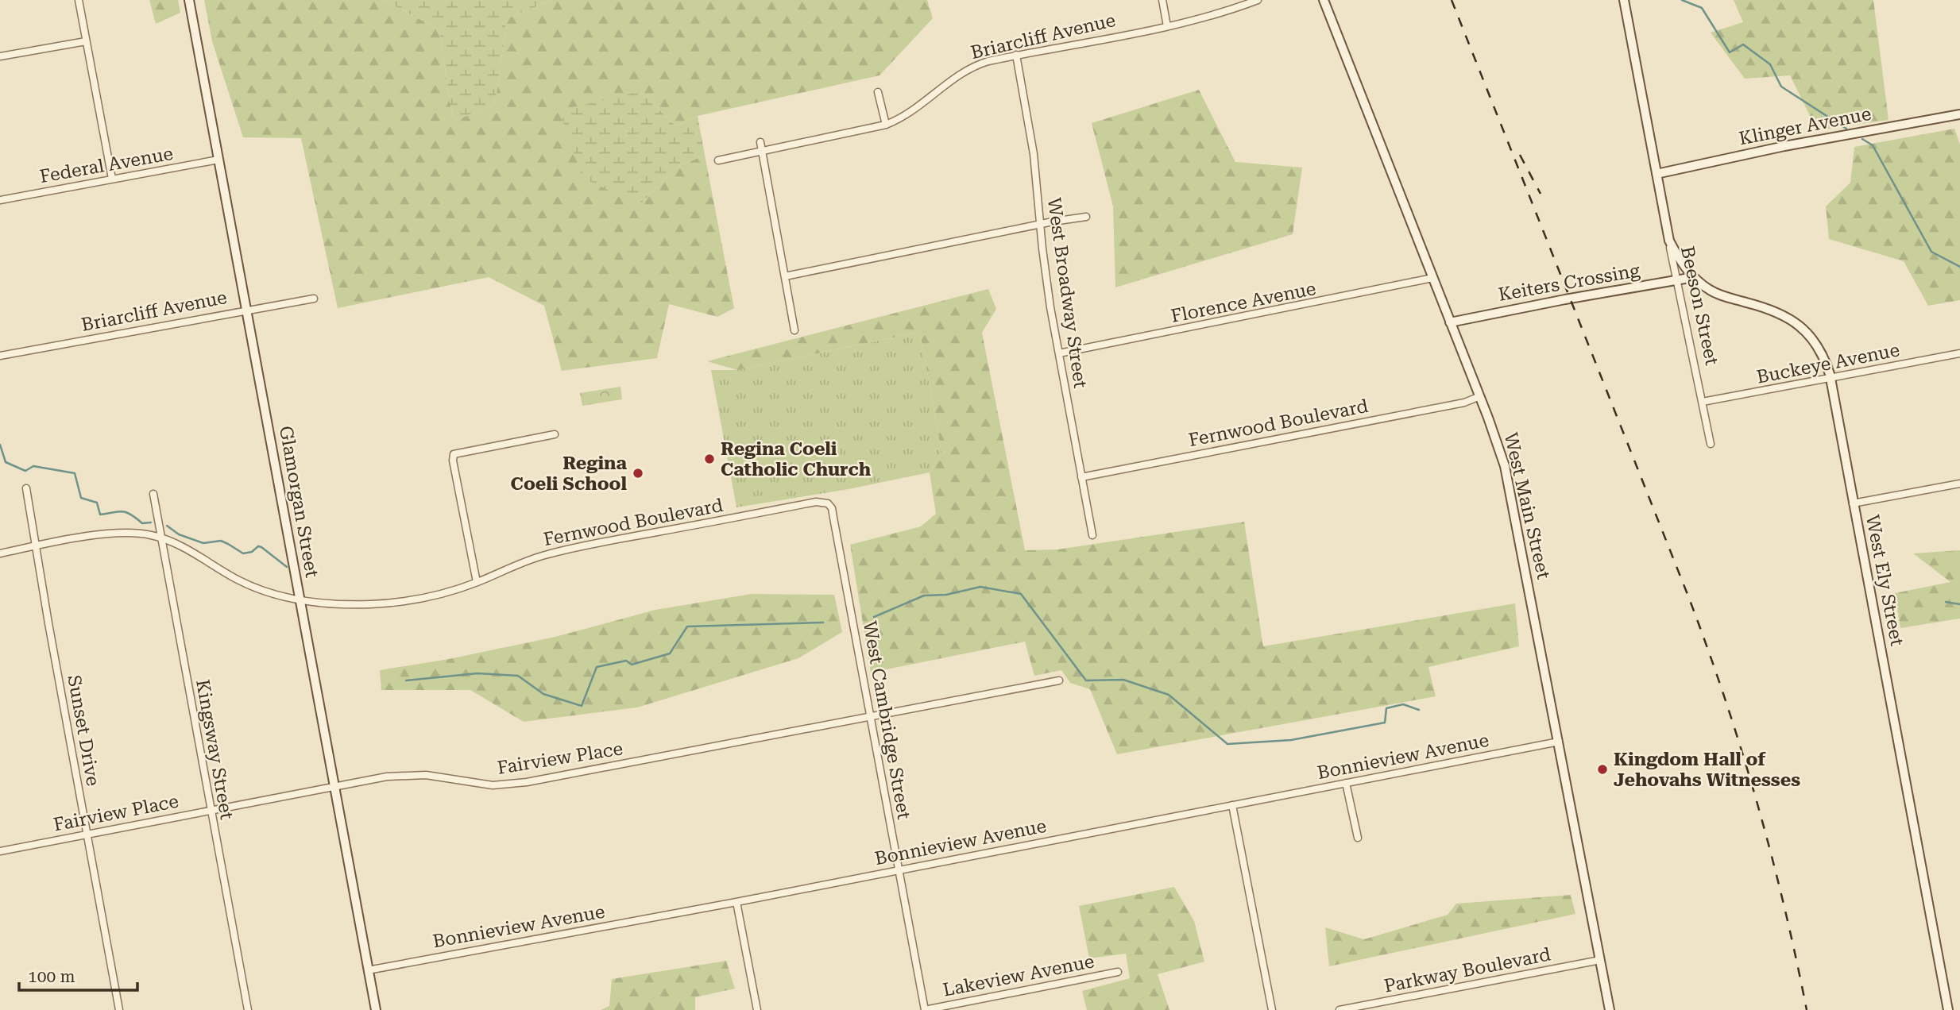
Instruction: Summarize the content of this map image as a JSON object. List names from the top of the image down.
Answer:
{
  "streets": {
    "street": [
      "Briarcliff Avenue",
      "Klinger Avenue",
      "Federal Avenue",
      "Keiters Crossing",
      "West Broadway Street",
      "Florence Avenue",
      "Beeson Street",
      "Buckeye Avenue",
      "Fernwood Boulevard",
      "Glamorgan Street",
      "West Main Street",
      "West Ely Street",
      "West Cambridge Street",
      "Sunset Drive",
      "Kingsway Street",
      "Bonnieview Avenue",
      "Fairview Place",
      "Parkway Boulevard",
      "Lakeview Avenue"
    ]
  },
  "crossings": [
    ["Briarcliff Avenue", "West Broadway Street"],
    ["Briarcliff Avenue", "Glamorgan Street"],
    ["Klinger Avenue", "Beeson Street"],
    ["Federal Avenue", "Glamorgan Street"],
    ["Keiters Crossing", "Beeson Street"],
    ["Keiters Crossing", "West Main Street"],
    ["Keiters Crossing", "West Ely Street"],
    ["West Broadway Street", "Florence Avenue"],
    ["West Broadway Street", "Fernwood Boulevard"],
    ["Florence Avenue", "West Main Street"],
    ["Beeson Street", "Buckeye Avenue"],
    ["Beeson Street", "West Ely Street"],
    ["Buckeye Avenue", "West Ely Street"],
    ["Fernwood Boulevard", "Glamorgan Street"],
    ["Fernwood Boulevard", "West Main Street"],
    ["Fernwood Boulevard", "West Cambridge Street"],
    ["Fernwood Boulevard", "Sunset Drive"],
    ["Fernwood Boulevard", "Kingsway Street"],
    ["Glamorgan Street", "Bonnieview Avenue"],
    ["Glamorgan Street", "Fairview Place"],
    ["West Main Street", "Bonnieview Avenue"],
    ["West Main Street", "Parkway Boulevard"],
    ["West Cambridge Street", "Bonnieview Avenue"],
    ["West Cambridge Street", "Fairview Place"],
    ["West Cambridge Street", "Lakeview Avenue"],
    ["Sunset Drive", "Fairview Place"],
    ["Kingsway Street", "Fairview Place"]
  ],
  "places": ["Regina Coeli Catholic Church", "Regina Coeli School", "Kingdom Hall of Jehovahs Witnesses"],
  "scale_bar": "100 m"
}
